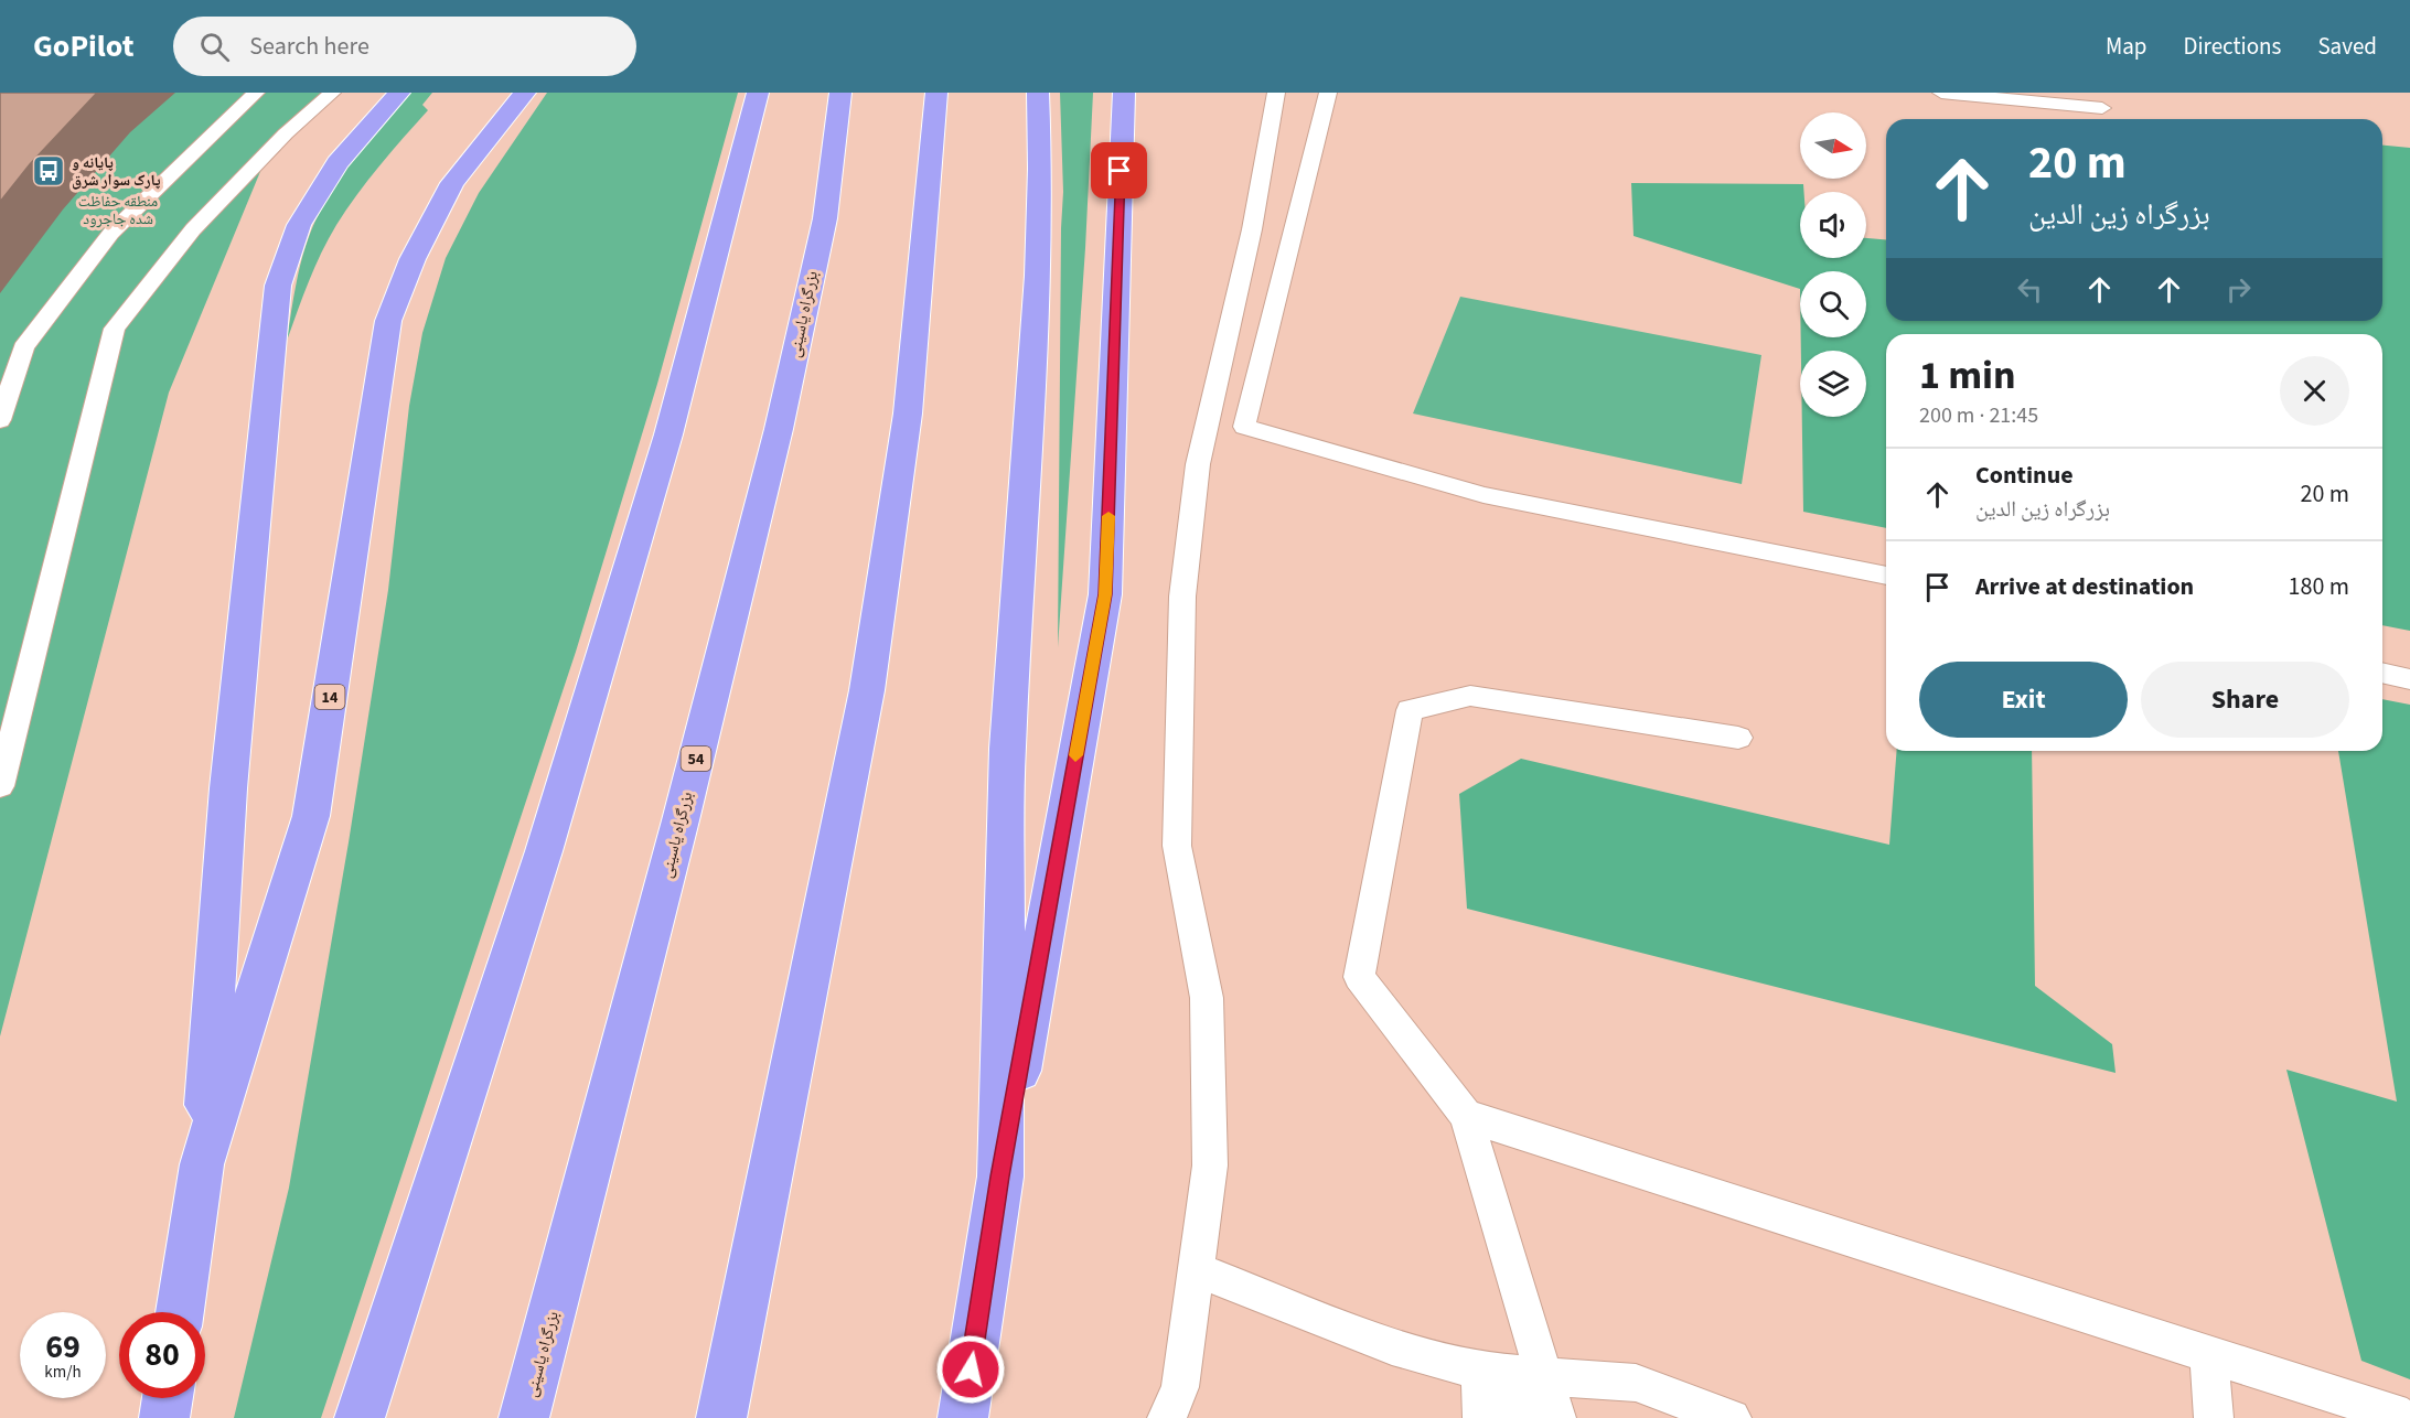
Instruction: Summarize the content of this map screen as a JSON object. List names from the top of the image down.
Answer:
{
  "streets": {
    "highway": ["بزرگراه یاسینی", "14", "54"]
  },
  "parks": ["منطقه حفاظت شده جاجرود"],
  "places": {
    "bus stop": ["پایانه و پارک‌ سوار شرق"]
  },
  "north": "right",
  "page": {
    "header": "GoPilot",
    "search": "Search here",
    "nav": ["Map", "Directions", "Saved"],
    "turn": ["20 m", "بزرگراه زین الدین"],
    "heading": ["1 min", "200 m · 21:45"],
    "list": [
      {
        "name": "Continue",
        "note": "بزرگراه زین الدین",
        "value": "20 m"
      },
      {
        "name": "Arrive at destination",
        "value": "180 m"
      }
    ],
    "buttons": ["Exit", "Share"],
    "speed": "69 km/h",
    "limit": "80"
  }
}
